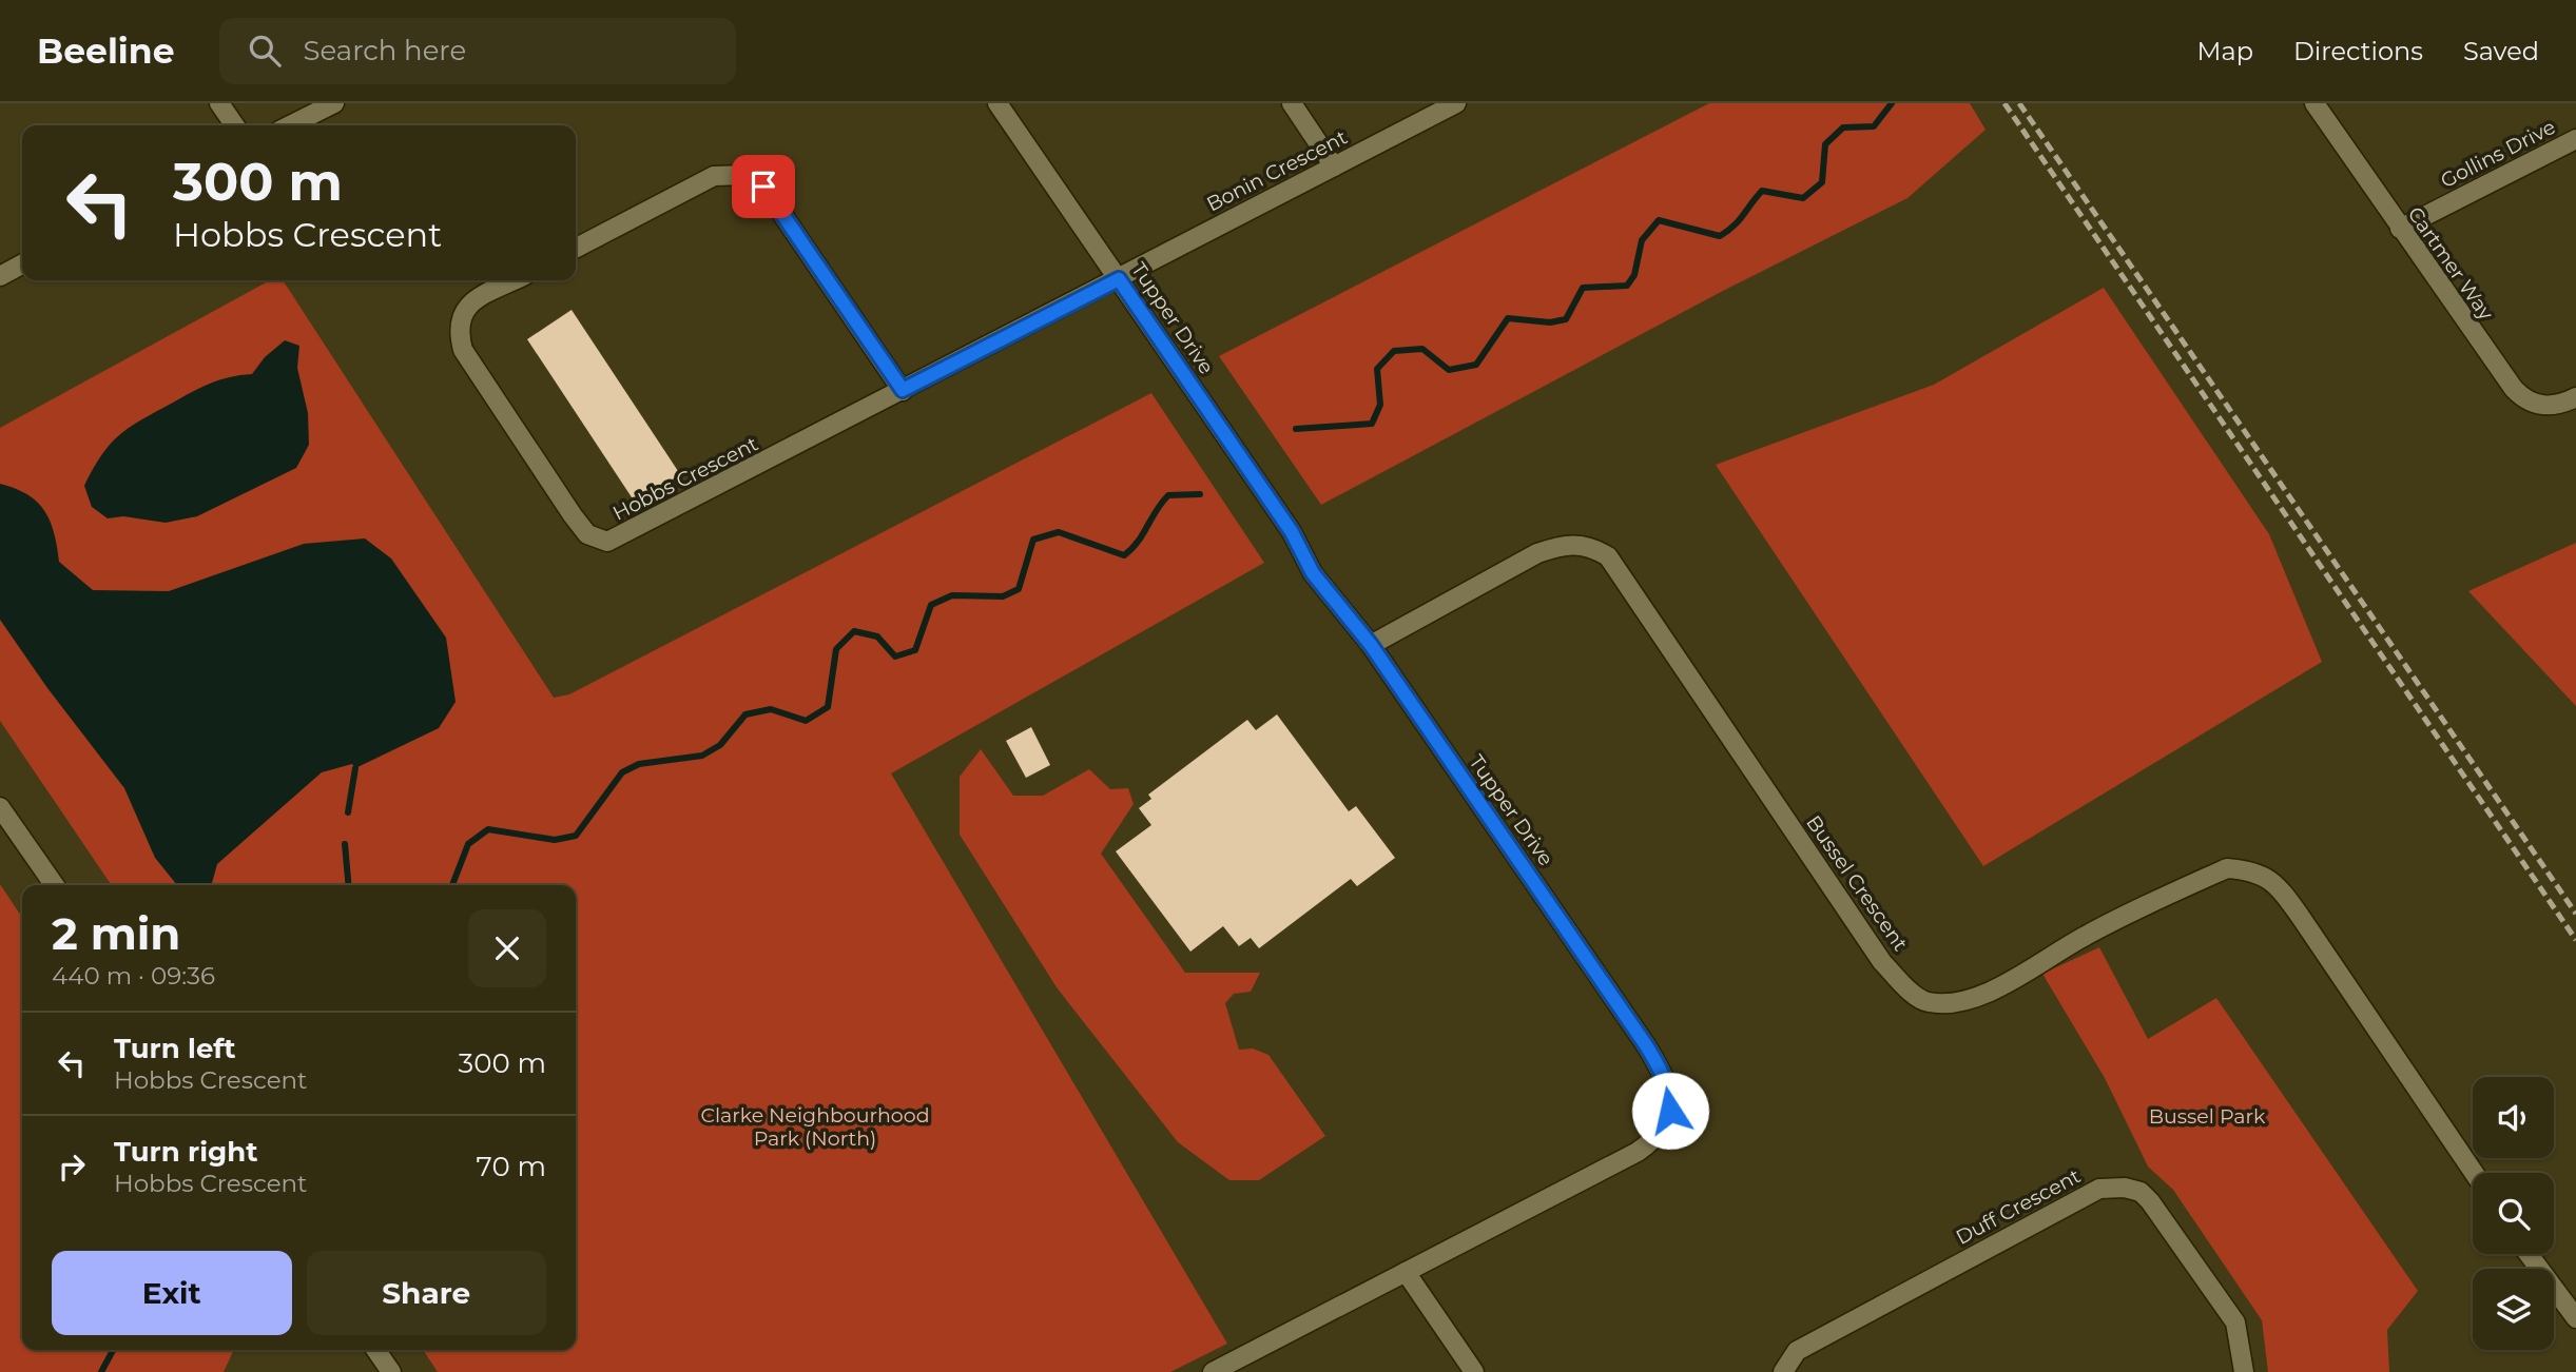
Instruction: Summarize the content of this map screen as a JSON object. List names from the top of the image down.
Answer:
{
  "streets": {
    "street": [
      "Gollins Drive",
      "Bonin Crescent",
      "Cartmer Way",
      "Tupper Drive",
      "Hobbs Crescent",
      "Bussel Crescent",
      "Duff Crescent"
    ]
  },
  "crossings": [
    ["Gollins Drive", "Cartmer Way"],
    ["Bonin Crescent", "Tupper Drive"],
    ["Bonin Crescent", "Hobbs Crescent"],
    ["Tupper Drive", "Hobbs Crescent"],
    ["Tupper Drive", "Bussel Crescent"]
  ],
  "parks": ["Clarke Neighbourhood Park (North)", "Bussel Park"],
  "page": {
    "header": "Beeline",
    "search": "Search here",
    "nav": ["Map", "Directions", "Saved"],
    "turn": ["300 m", "Hobbs Crescent"],
    "heading": ["2 min", "440 m · 09:36"],
    "list": [
      {
        "name": "Turn left",
        "note": "Hobbs Crescent",
        "value": "300 m"
      },
      {
        "name": "Turn right",
        "note": "Hobbs Crescent",
        "value": "70 m"
      }
    ],
    "buttons": ["Exit", "Share"]
  }
}
